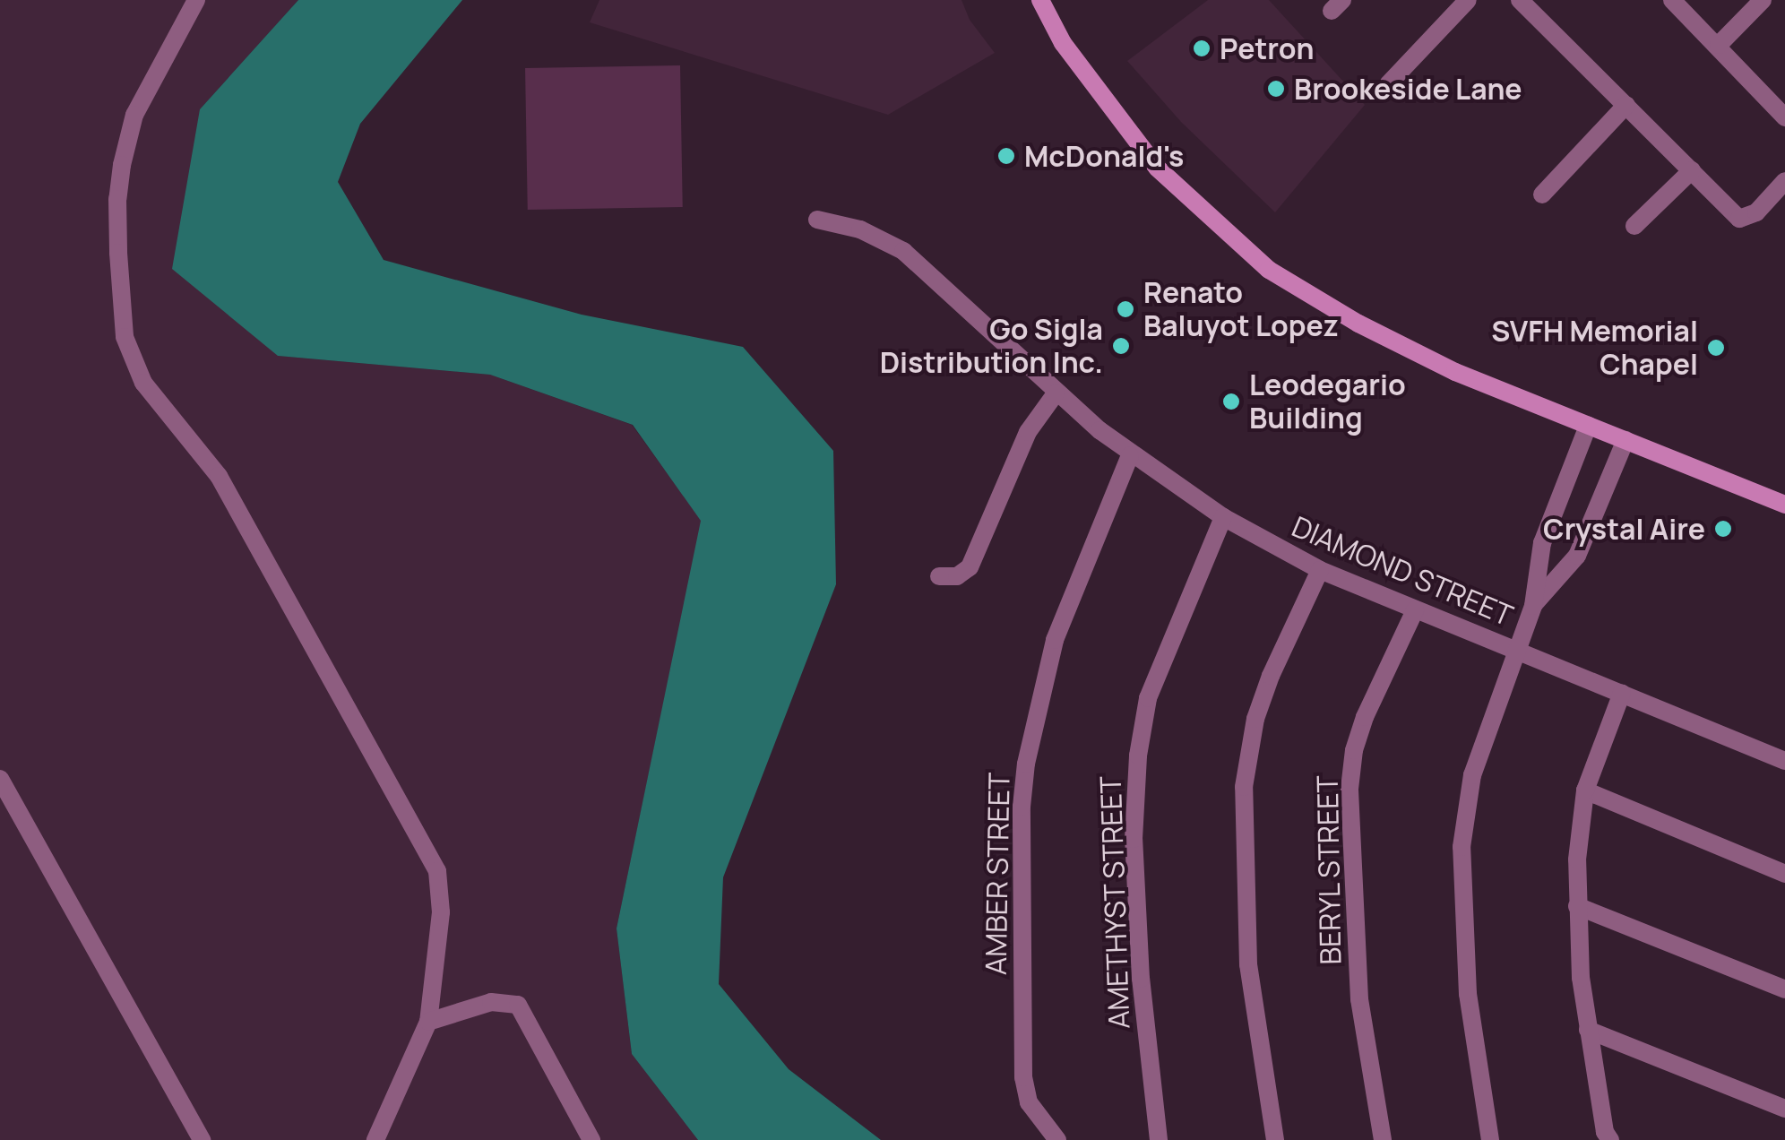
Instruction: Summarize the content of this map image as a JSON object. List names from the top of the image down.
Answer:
{
  "streets": {
    "street": [
      "DIAMOND STREET",
      "BERYL STREET",
      "AMBER STREET",
      "AMETHYST STREET"
    ]
  },
  "crossings": [
    ["DIAMOND STREET", "BERYL STREET"],
    ["DIAMOND STREET", "AMBER STREET"],
    ["DIAMOND STREET", "AMETHYST STREET"]
  ],
  "places": [
    "Petron",
    "Brookeside Lane",
    "McDonald's",
    "Renato Baluyot Lopez",
    "Go Sigla Distribution Inc.",
    "SVFH Memorial Chapel",
    "Leodegario Building",
    "Crystal Aire"
  ]
}
